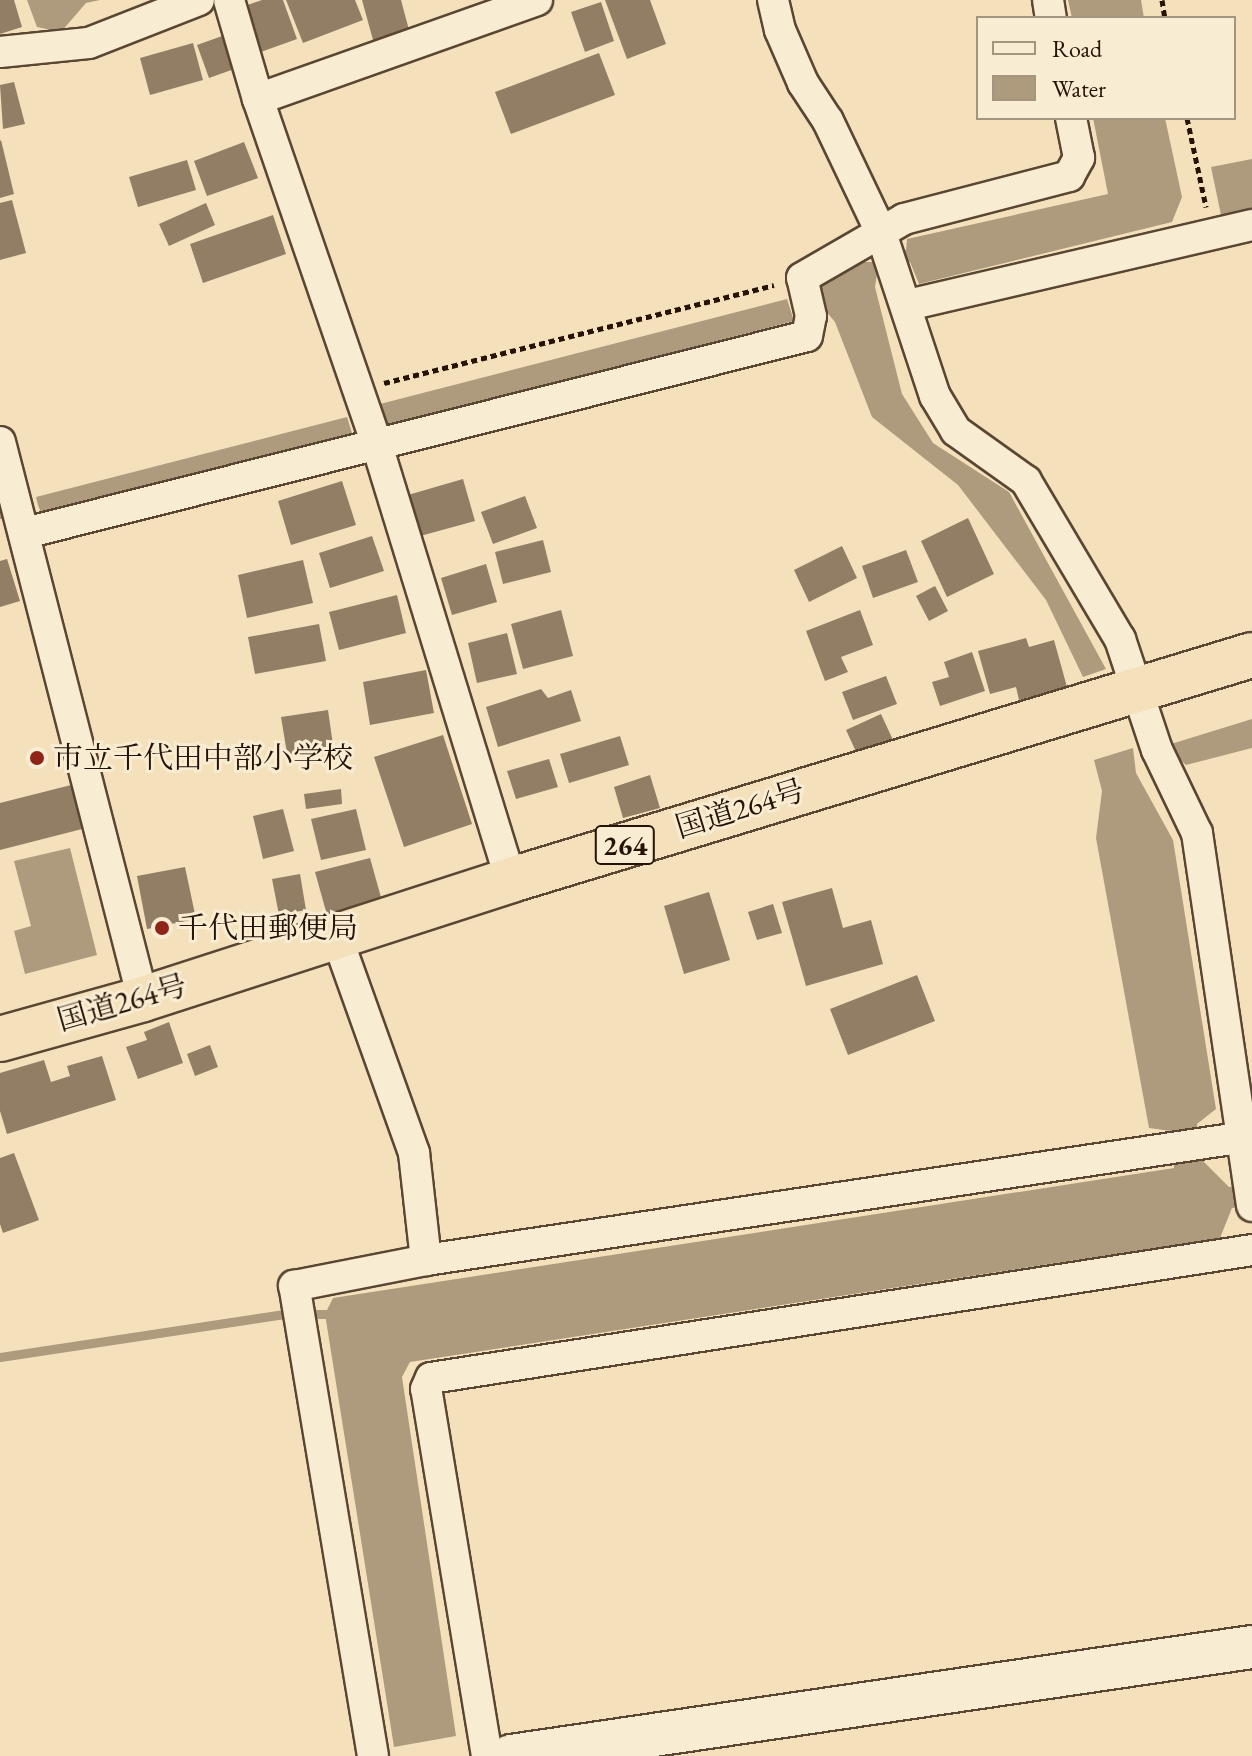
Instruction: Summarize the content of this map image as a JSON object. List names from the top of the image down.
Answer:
{
  "streets": {
    "highway": ["国道264号", "264"]
  },
  "places": ["市立千代田中部小学校", "千代田郵便局"],
  "legend": ["Road", "Water"]
}
